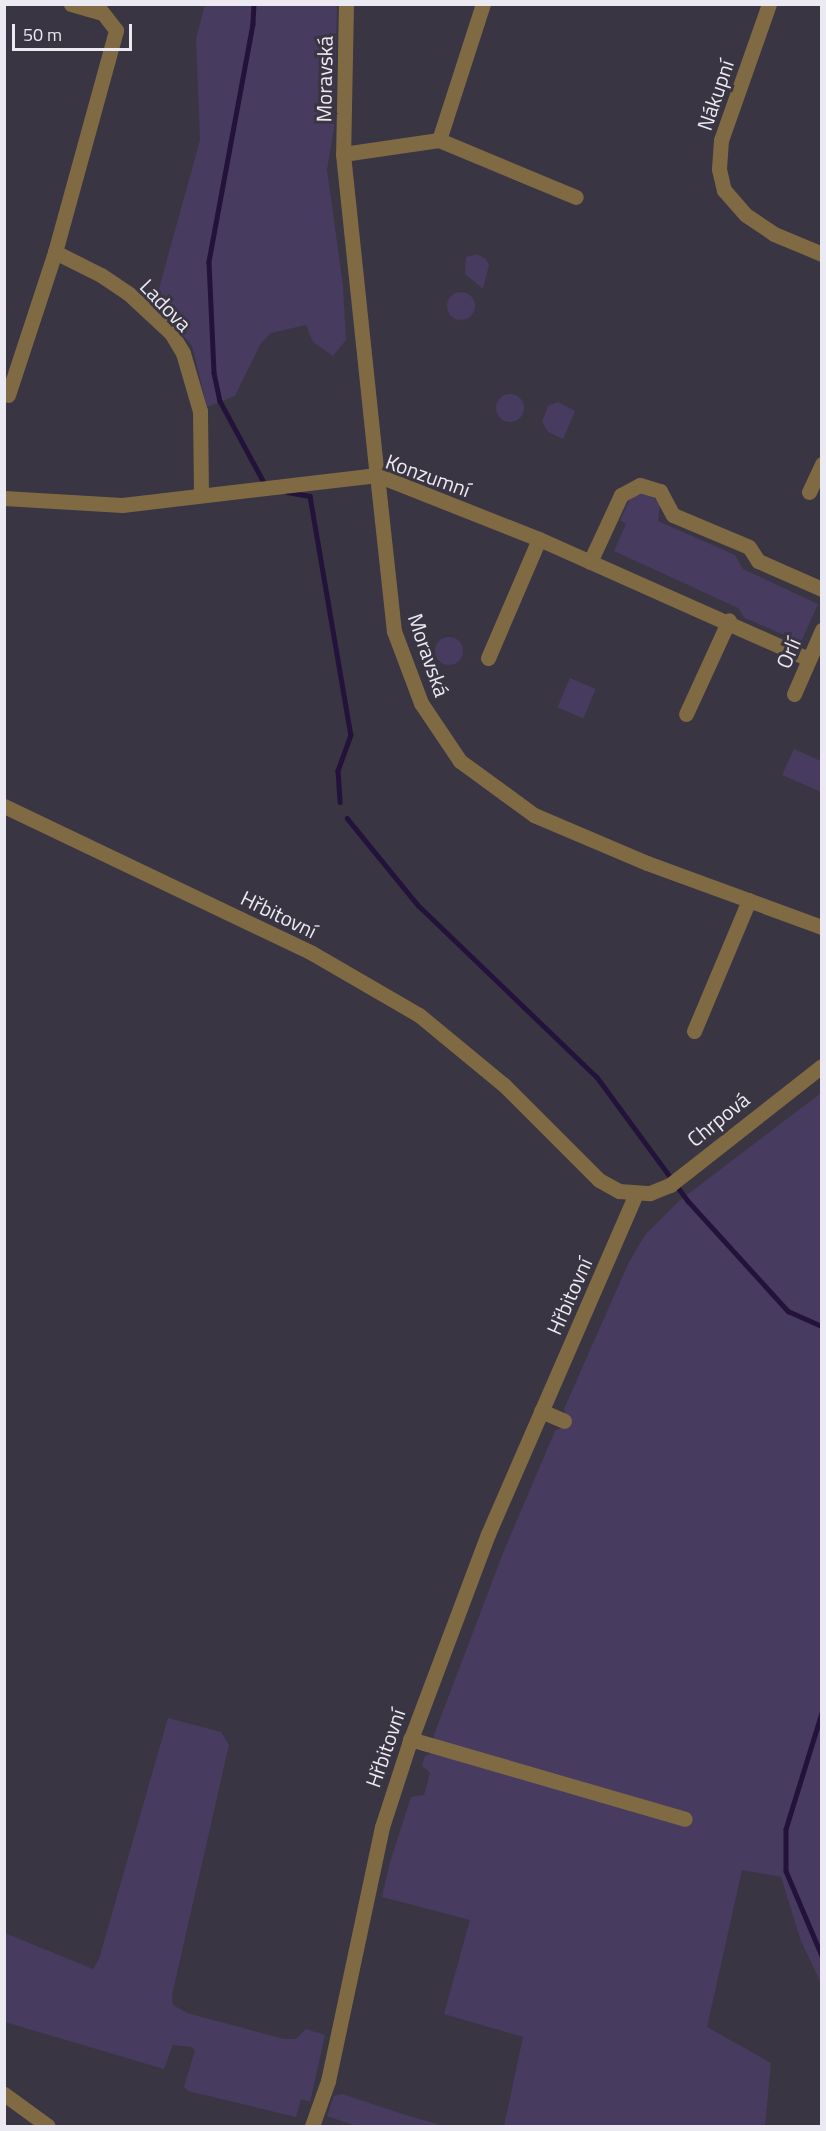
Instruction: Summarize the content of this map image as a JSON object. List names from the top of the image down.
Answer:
{
  "streets": {
    "street": [
      "Moravská",
      "Nákupní",
      "Ladova",
      "Konzumní",
      "Orlí",
      "Hřbitovní",
      "Chrpová"
    ]
  },
  "crossings": [
    ["Moravská", "Konzumní"],
    ["Ladova", "Konzumní"],
    ["Konzumní", "Orlí"],
    ["Hřbitovní", "Chrpová"]
  ],
  "scale_bar": "50 m"
}
